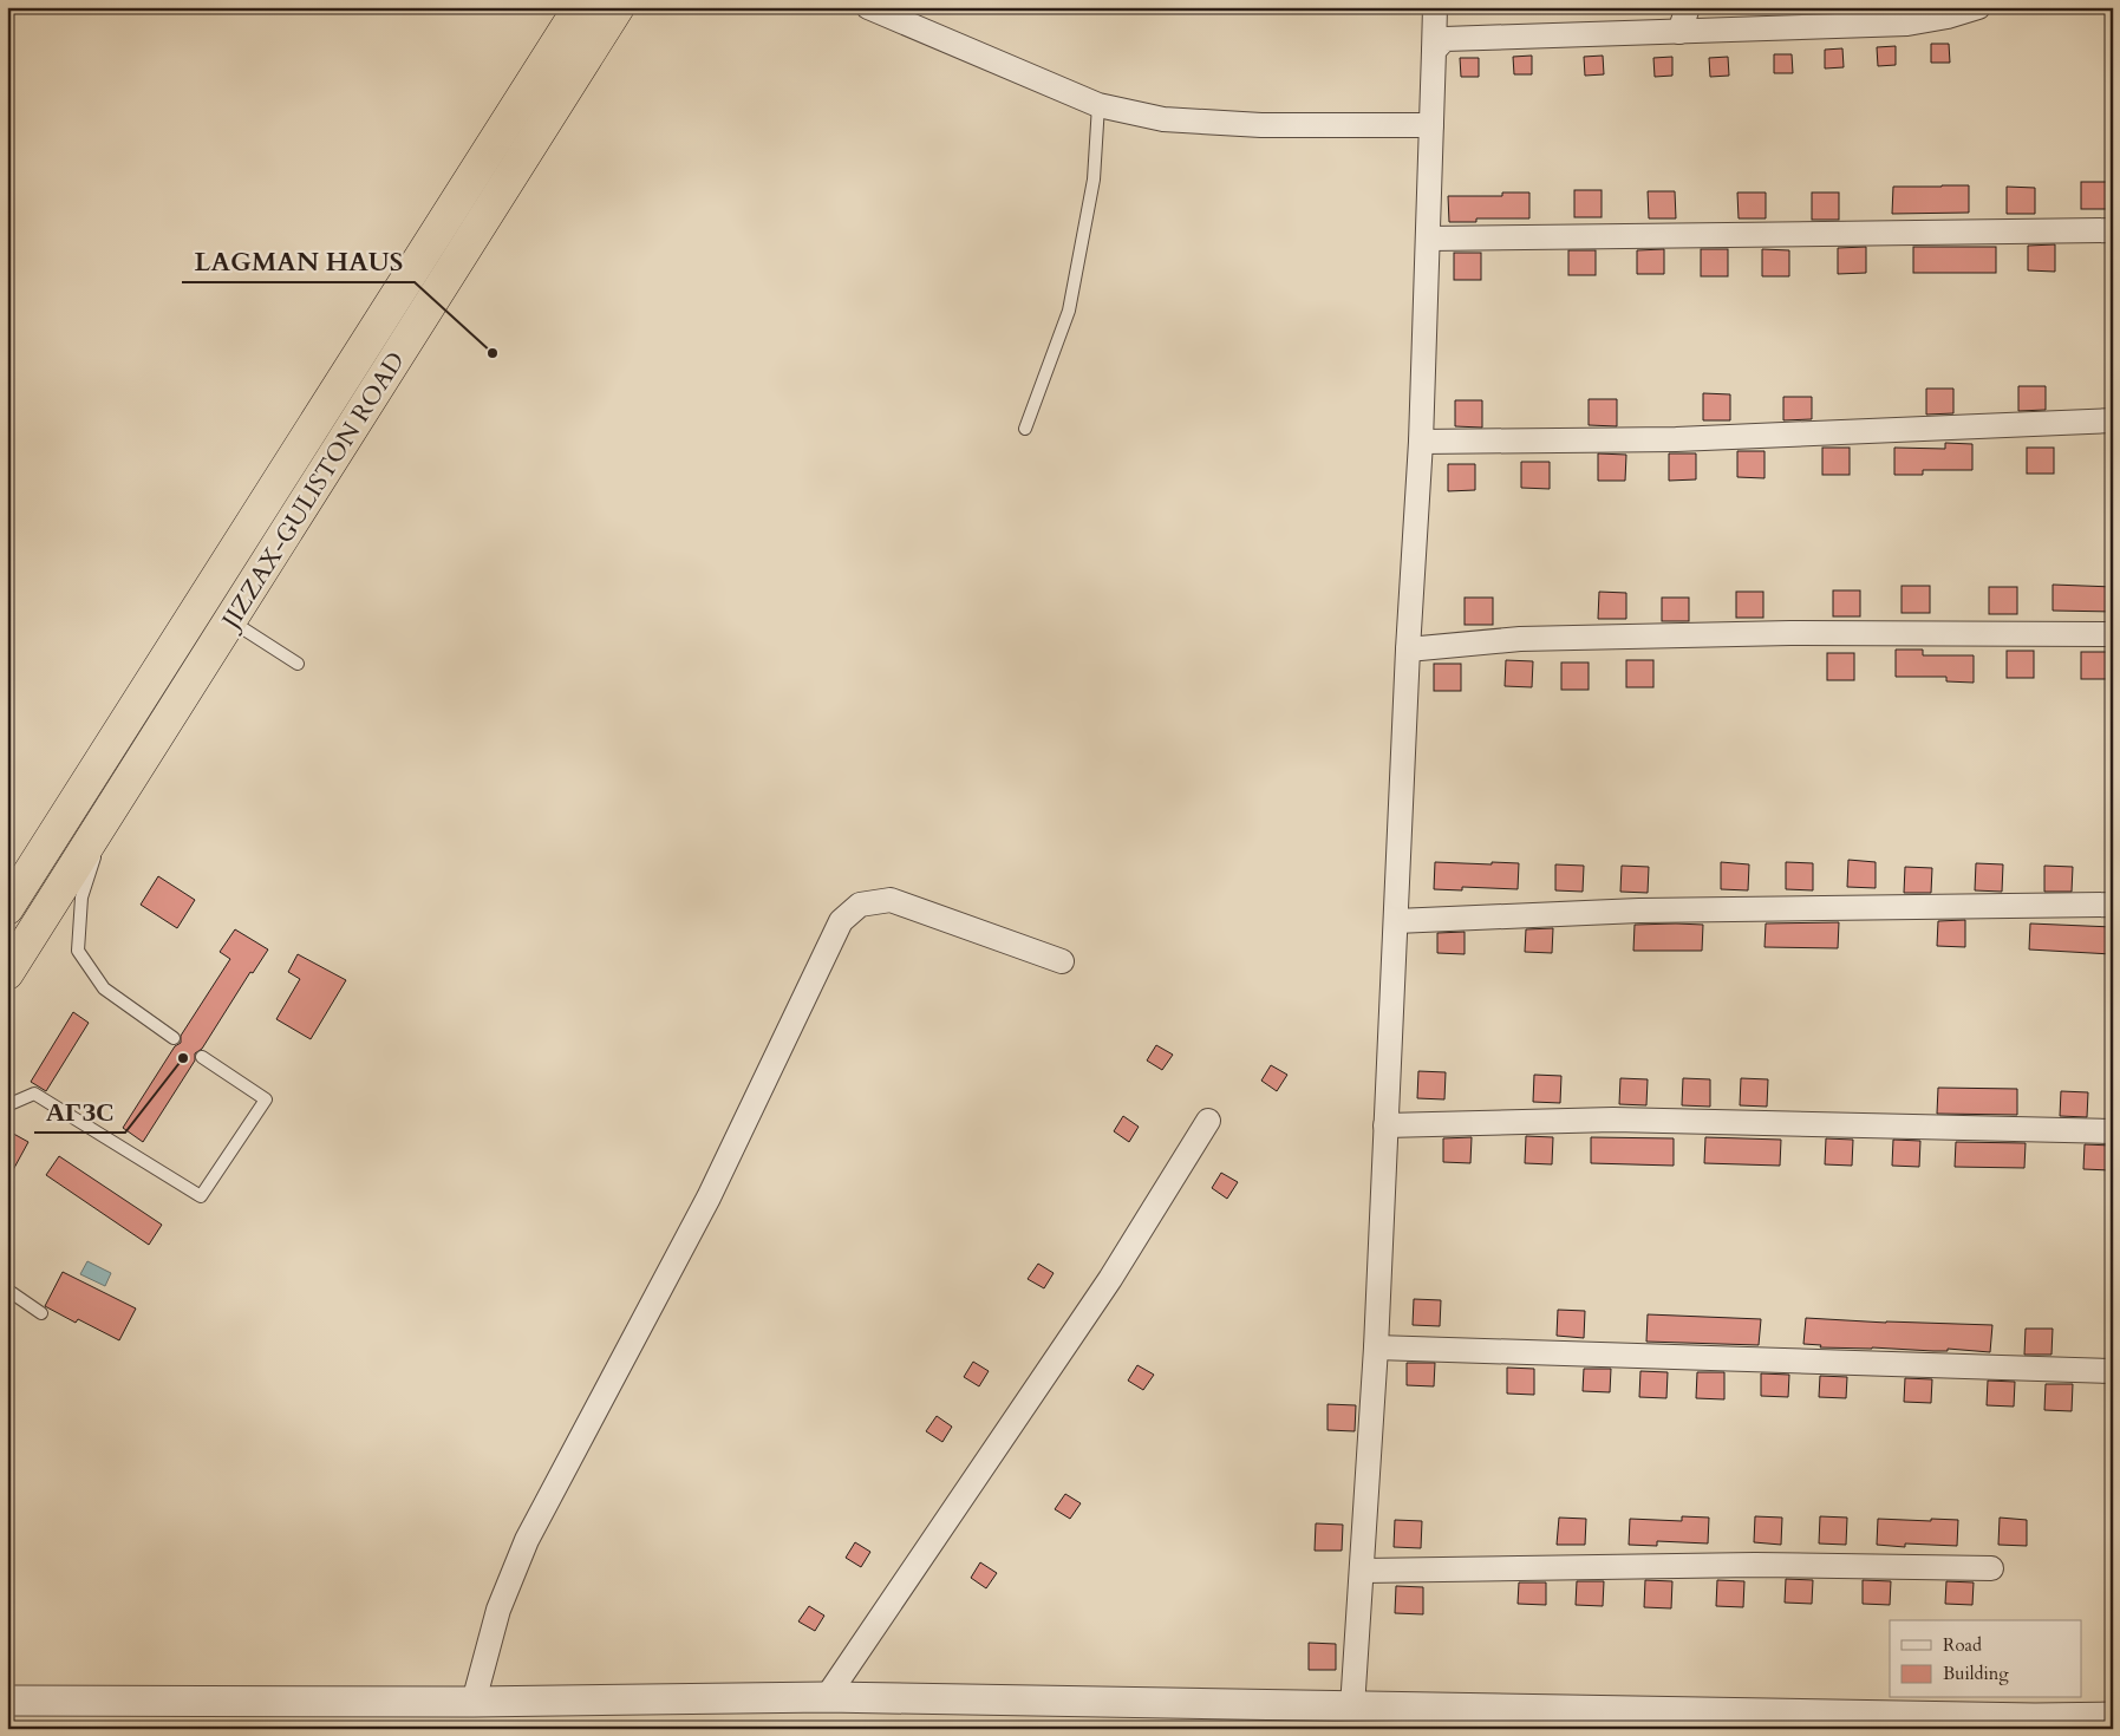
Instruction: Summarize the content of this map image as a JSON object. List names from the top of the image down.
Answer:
{
  "streets": {
    "highway": ["JIZZAX-GULISTON ROAD"]
  },
  "places": ["LAGMAN HAUS", "АГЗС"],
  "legend": ["Road", "Building"]
}
